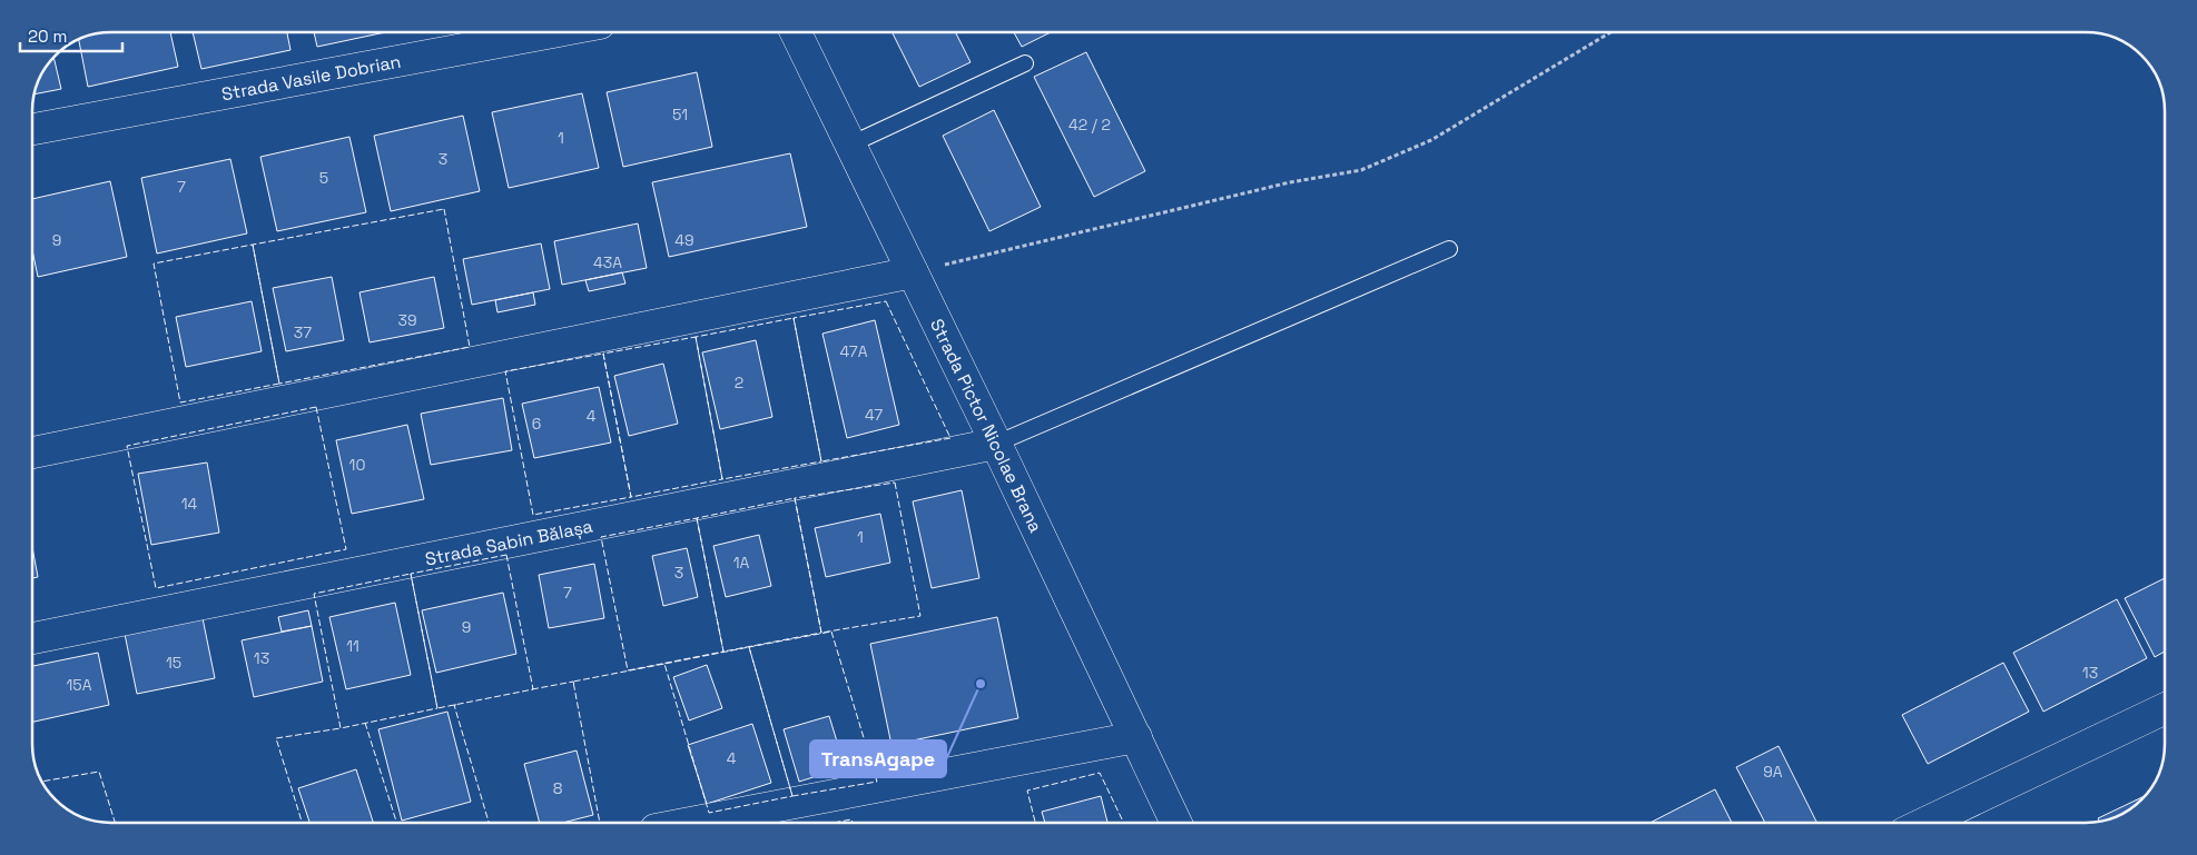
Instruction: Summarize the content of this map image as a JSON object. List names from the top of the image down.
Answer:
{
  "streets": {
    "street": ["Strada Vasile Dobrian", "Strada Pictor Nicolae Brana", "Strada Sabin Bălașa"]
  },
  "crossings": [
    ["Strada Pictor Nicolae Brana", "Strada Sabin Bălașa"]
  ],
  "places": ["TransAgape"],
  "house_numbers": [
    "51",
    "42 / 2",
    "1",
    "3",
    "5",
    "7",
    "9",
    "49",
    "43A",
    "39",
    "37",
    "47A",
    "2",
    "47",
    "4",
    "6",
    "10",
    "14",
    "1",
    "1A",
    "3",
    "7",
    "9",
    "11",
    "13",
    "15",
    "13",
    "15A",
    "4",
    "9A",
    "8"
  ],
  "scale_bar": "20 m"
}
